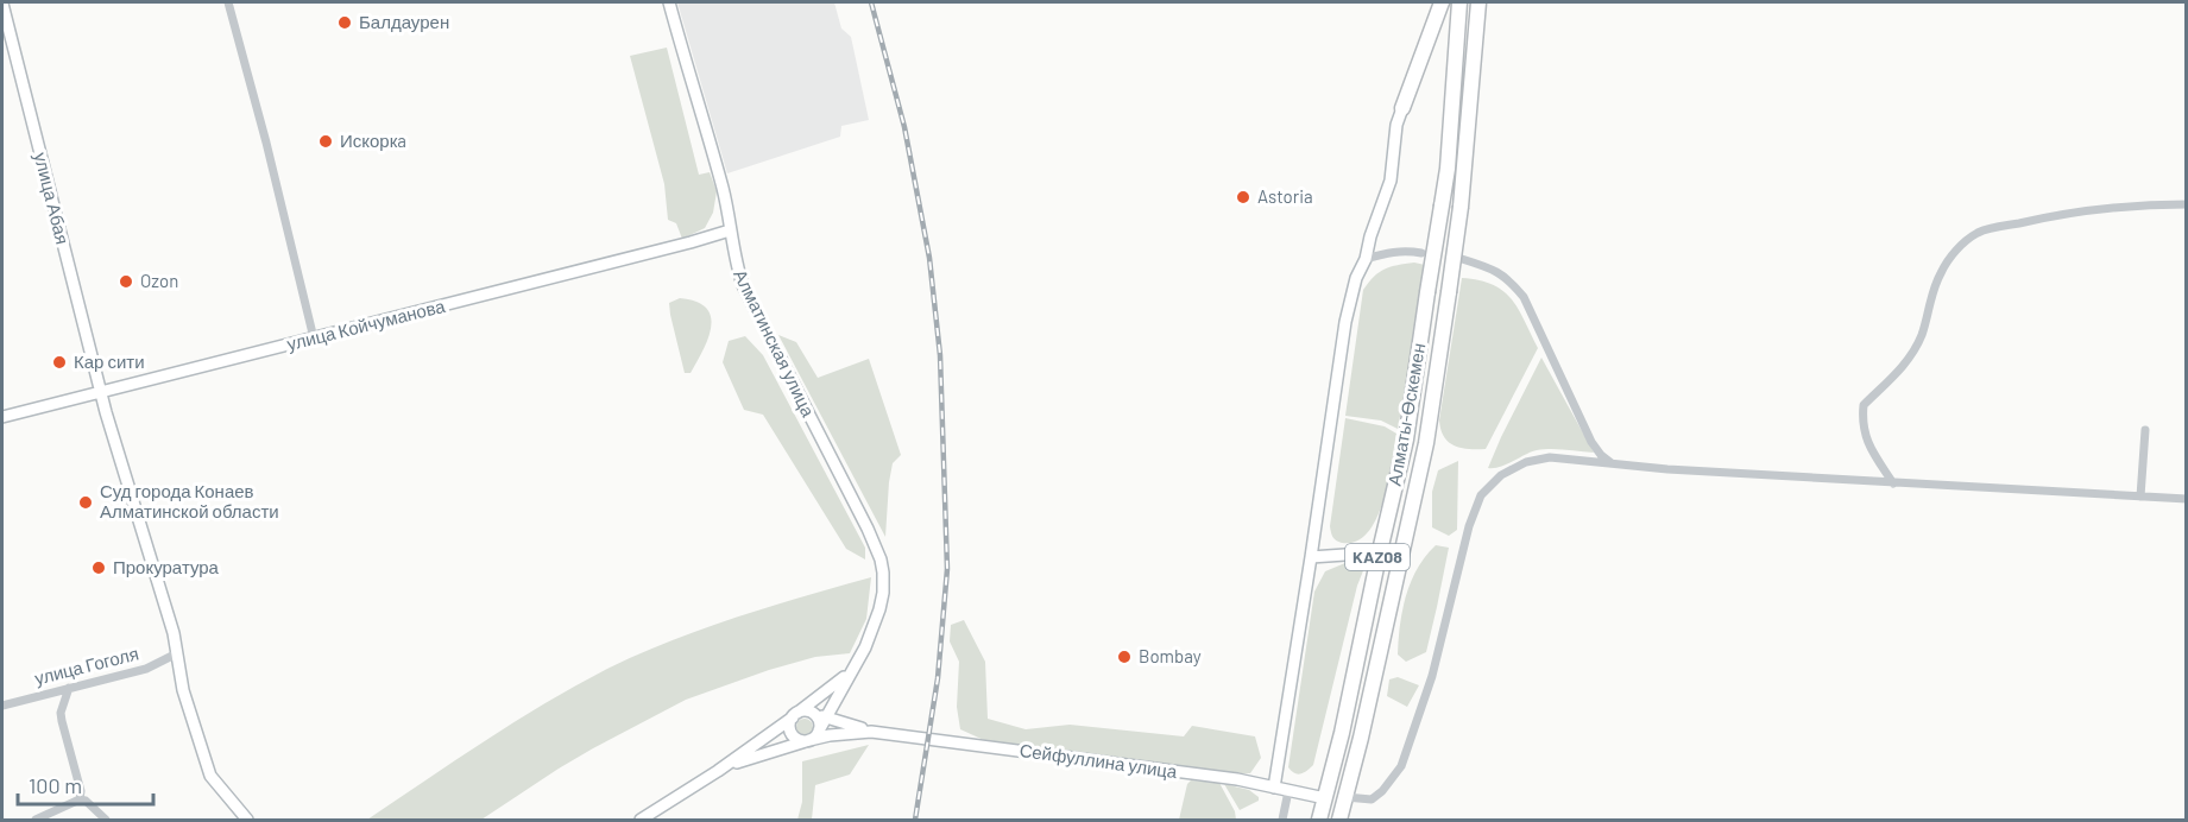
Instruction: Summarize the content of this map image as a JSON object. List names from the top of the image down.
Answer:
{
  "streets": {
    "highway": ["Алматы-Өскемен", "KAZ08"],
    "street": [
      "улица Абая",
      "улица Койчуманова",
      "Алматинская улица",
      "улица Гоголя",
      "Сейфуллина улица"
    ]
  },
  "crossings": [
    ["улица Абая", "улица Койчуманова"],
    ["улица Абая", "улица Гоголя"],
    ["улица Койчуманова", "Алматинская улица"],
    ["Алматы-Өскемен", "Сейфуллина улица"]
  ],
  "places": [
    "Балдаурен",
    "Искоркa",
    "Astoria",
    "Ozon",
    "Кар сити",
    "Суд города Конаев Алматинской области",
    "Прокуратура",
    "Bombay"
  ],
  "scale_bar": "100 m"
}
